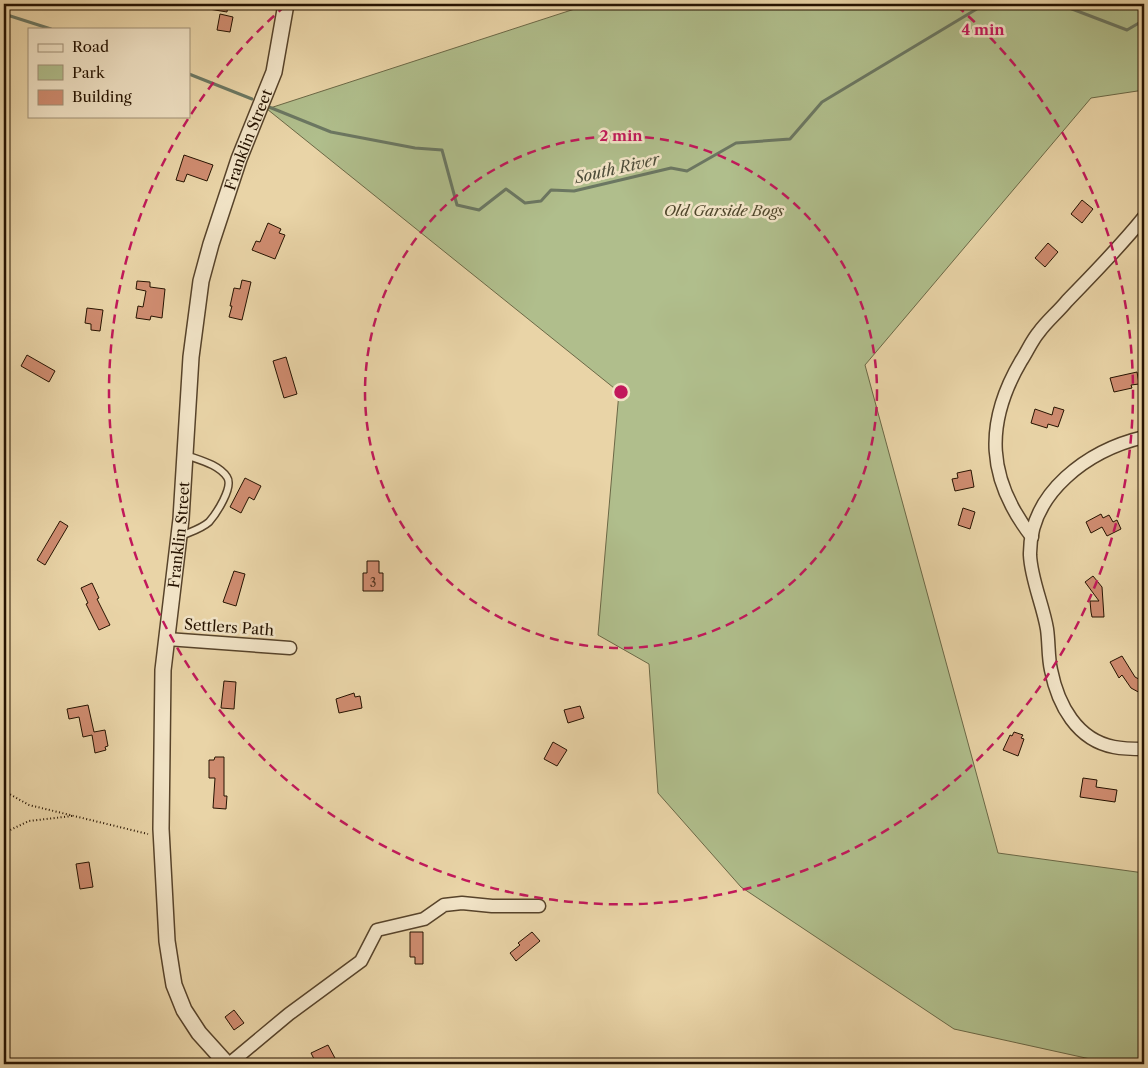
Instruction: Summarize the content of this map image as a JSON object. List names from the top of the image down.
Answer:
{
  "streets": {
    "street": ["Franklin Street", "Settlers Path"]
  },
  "crossings": [
    ["Franklin Street", "Settlers Path"]
  ],
  "water": ["South River"],
  "parks": ["Old Garside Bogs"],
  "house_numbers": ["3"],
  "legend": ["Road", "Park", "Building"],
  "rings": ["4 min", "2 min"]
}
